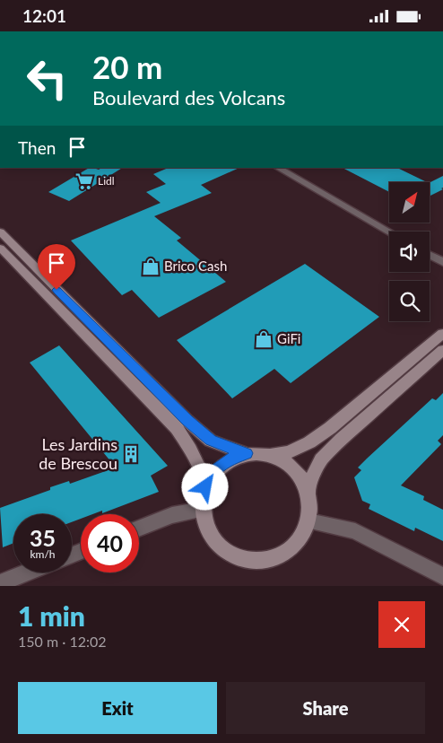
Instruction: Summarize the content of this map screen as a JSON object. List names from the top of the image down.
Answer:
{
  "places": {
    "supermarket": ["Lidl"],
    "shop": ["Brico Cash", "GiFi"],
    "building": ["Les Jardins de Brescou"]
  },
  "north": "top right",
  "page": {
    "status": "12:01",
    "turn": ["20 m", "Boulevard des Volcans"],
    "then": "Then",
    "speed": "35 km/h",
    "limit": "40",
    "heading": ["1 min", "150 m · 12:02"],
    "buttons": ["Exit", "Share"]
  }
}
